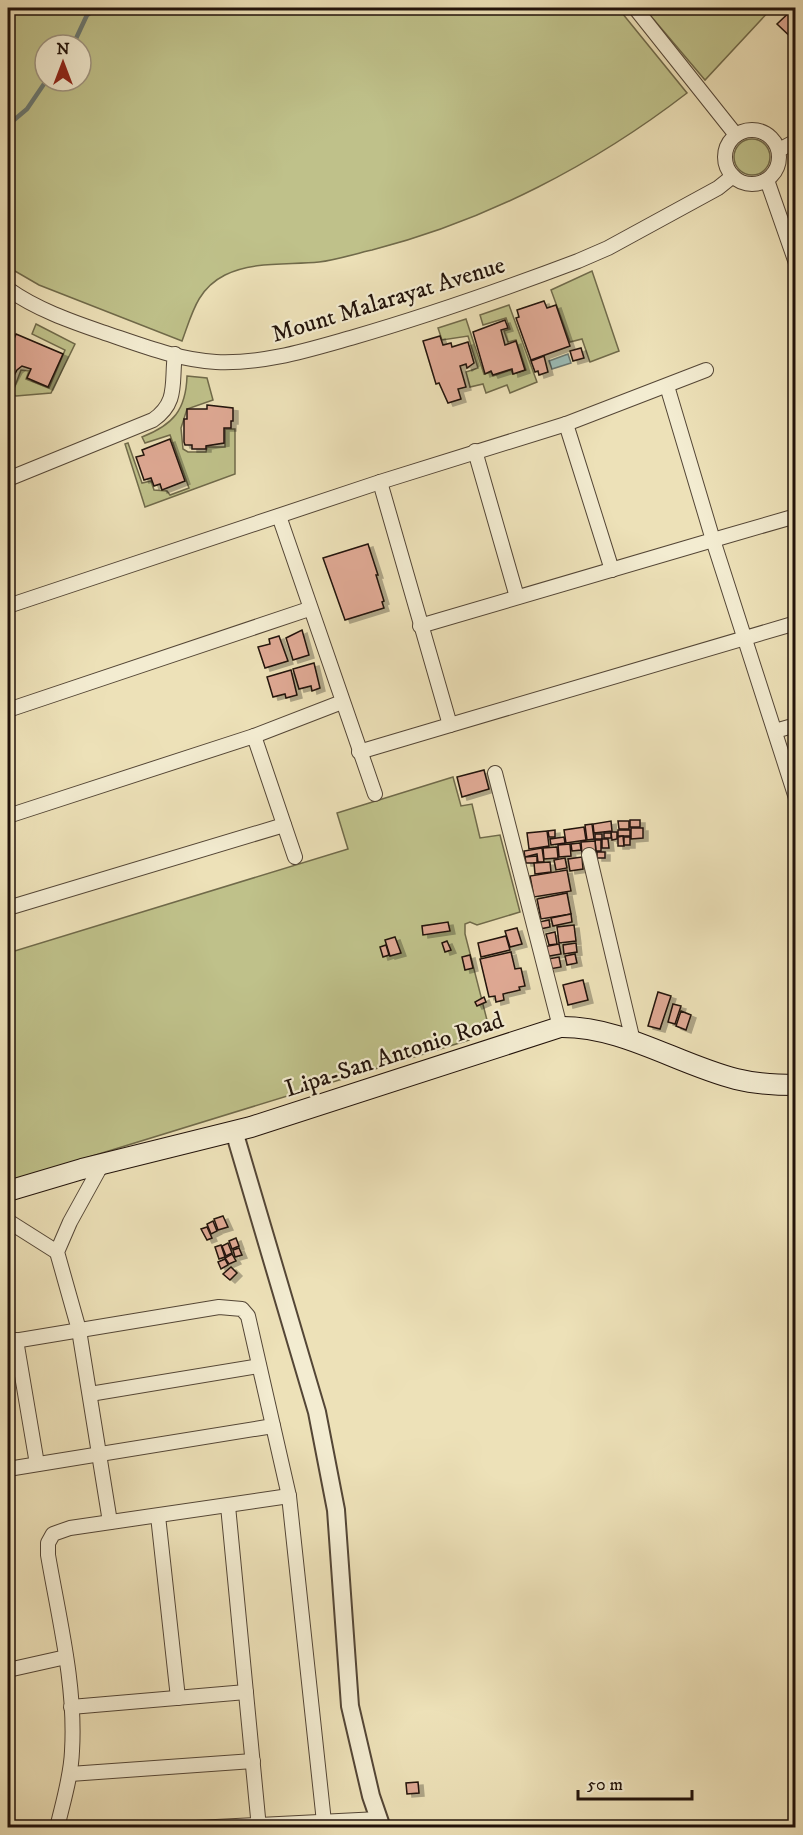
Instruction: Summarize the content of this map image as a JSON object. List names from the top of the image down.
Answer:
{
  "streets": {
    "main road": ["Lipa-San Antonio Road"],
    "street": ["Mount Malarayat Avenue"]
  },
  "scale_bar": "50 m",
  "north": "top"
}
